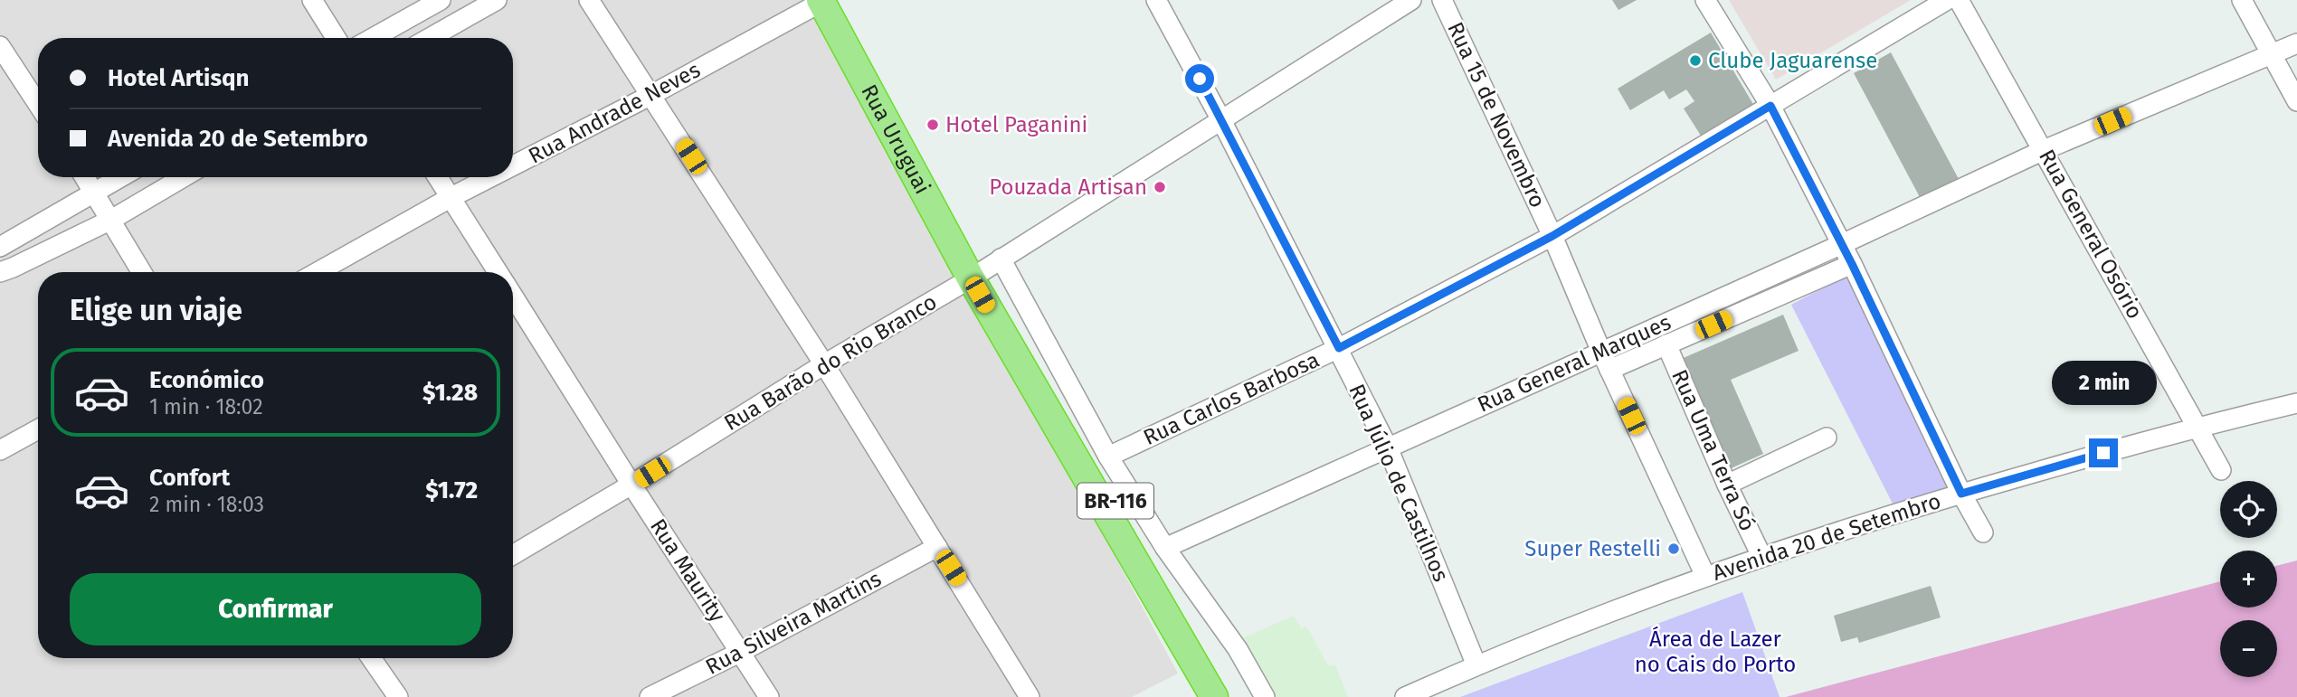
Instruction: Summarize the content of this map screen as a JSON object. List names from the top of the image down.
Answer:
{
  "streets": {
    "highway": ["Rua Uruguai", "BR-116"],
    "street": [
      "Rua Andrade Neves",
      "Rua 15 de Novembro",
      "Rua General Osório",
      "Rua Barão do Rio Branco",
      "Rua General Marques",
      "Rua Carlos Barbosa",
      "Rua Uma Terra Só",
      "Rua Júlio de Castilhos",
      "Avenida 20 de Setembro",
      "Rua Maurity",
      "Rua Silveira Martins"
    ]
  },
  "crossings": [
    ["Rua Andrade Neves", "Rua Uruguai"],
    ["Rua Andrade Neves", "Rua Maurity"],
    ["Rua 15 de Novembro", "Rua General Marques"],
    ["Rua 15 de Novembro", "Rua Carlos Barbosa"],
    ["Rua 15 de Novembro", "Avenida 20 de Setembro"],
    ["Rua Uruguai", "Rua Barão do Rio Branco"],
    ["Rua Uruguai", "BR-116"],
    ["Rua General Osório", "Rua General Marques"],
    ["Rua General Osório", "Avenida 20 de Setembro"],
    ["Rua Barão do Rio Branco", "Rua Júlio de Castilhos"],
    ["Rua Barão do Rio Branco", "BR-116"],
    ["Rua Barão do Rio Branco", "Rua Maurity"],
    ["Rua General Marques", "Rua Júlio de Castilhos"],
    ["Rua Carlos Barbosa", "Rua Júlio de Castilhos"],
    ["Rua Uma Terra Só", "Avenida 20 de Setembro"],
    ["Rua Júlio de Castilhos", "Avenida 20 de Setembro"],
    ["Rua Maurity", "Rua Silveira Martins"]
  ],
  "parks": ["Área de Lazer no Cais do Porto"],
  "places": [
    "Clube Jaguarense",
    "Hotel Paganini",
    "Pouzada Artisan",
    "Super Restelli"
  ],
  "page": {
    "banner": ["Hotel Artisqn", "Avenida 20 de Setembro"],
    "heading": "Elige un viaje",
    "list": [
      {
        "name": "Económico",
        "note": "1 min · 18:02",
        "value": "$1.28"
      },
      {
        "name": "Confort",
        "note": "2 min · 18:03",
        "value": "$1.72"
      }
    ],
    "bubble": "2 min",
    "map_buttons": ["+", "−"],
    "buttons": "Confirmar"
  }
}
